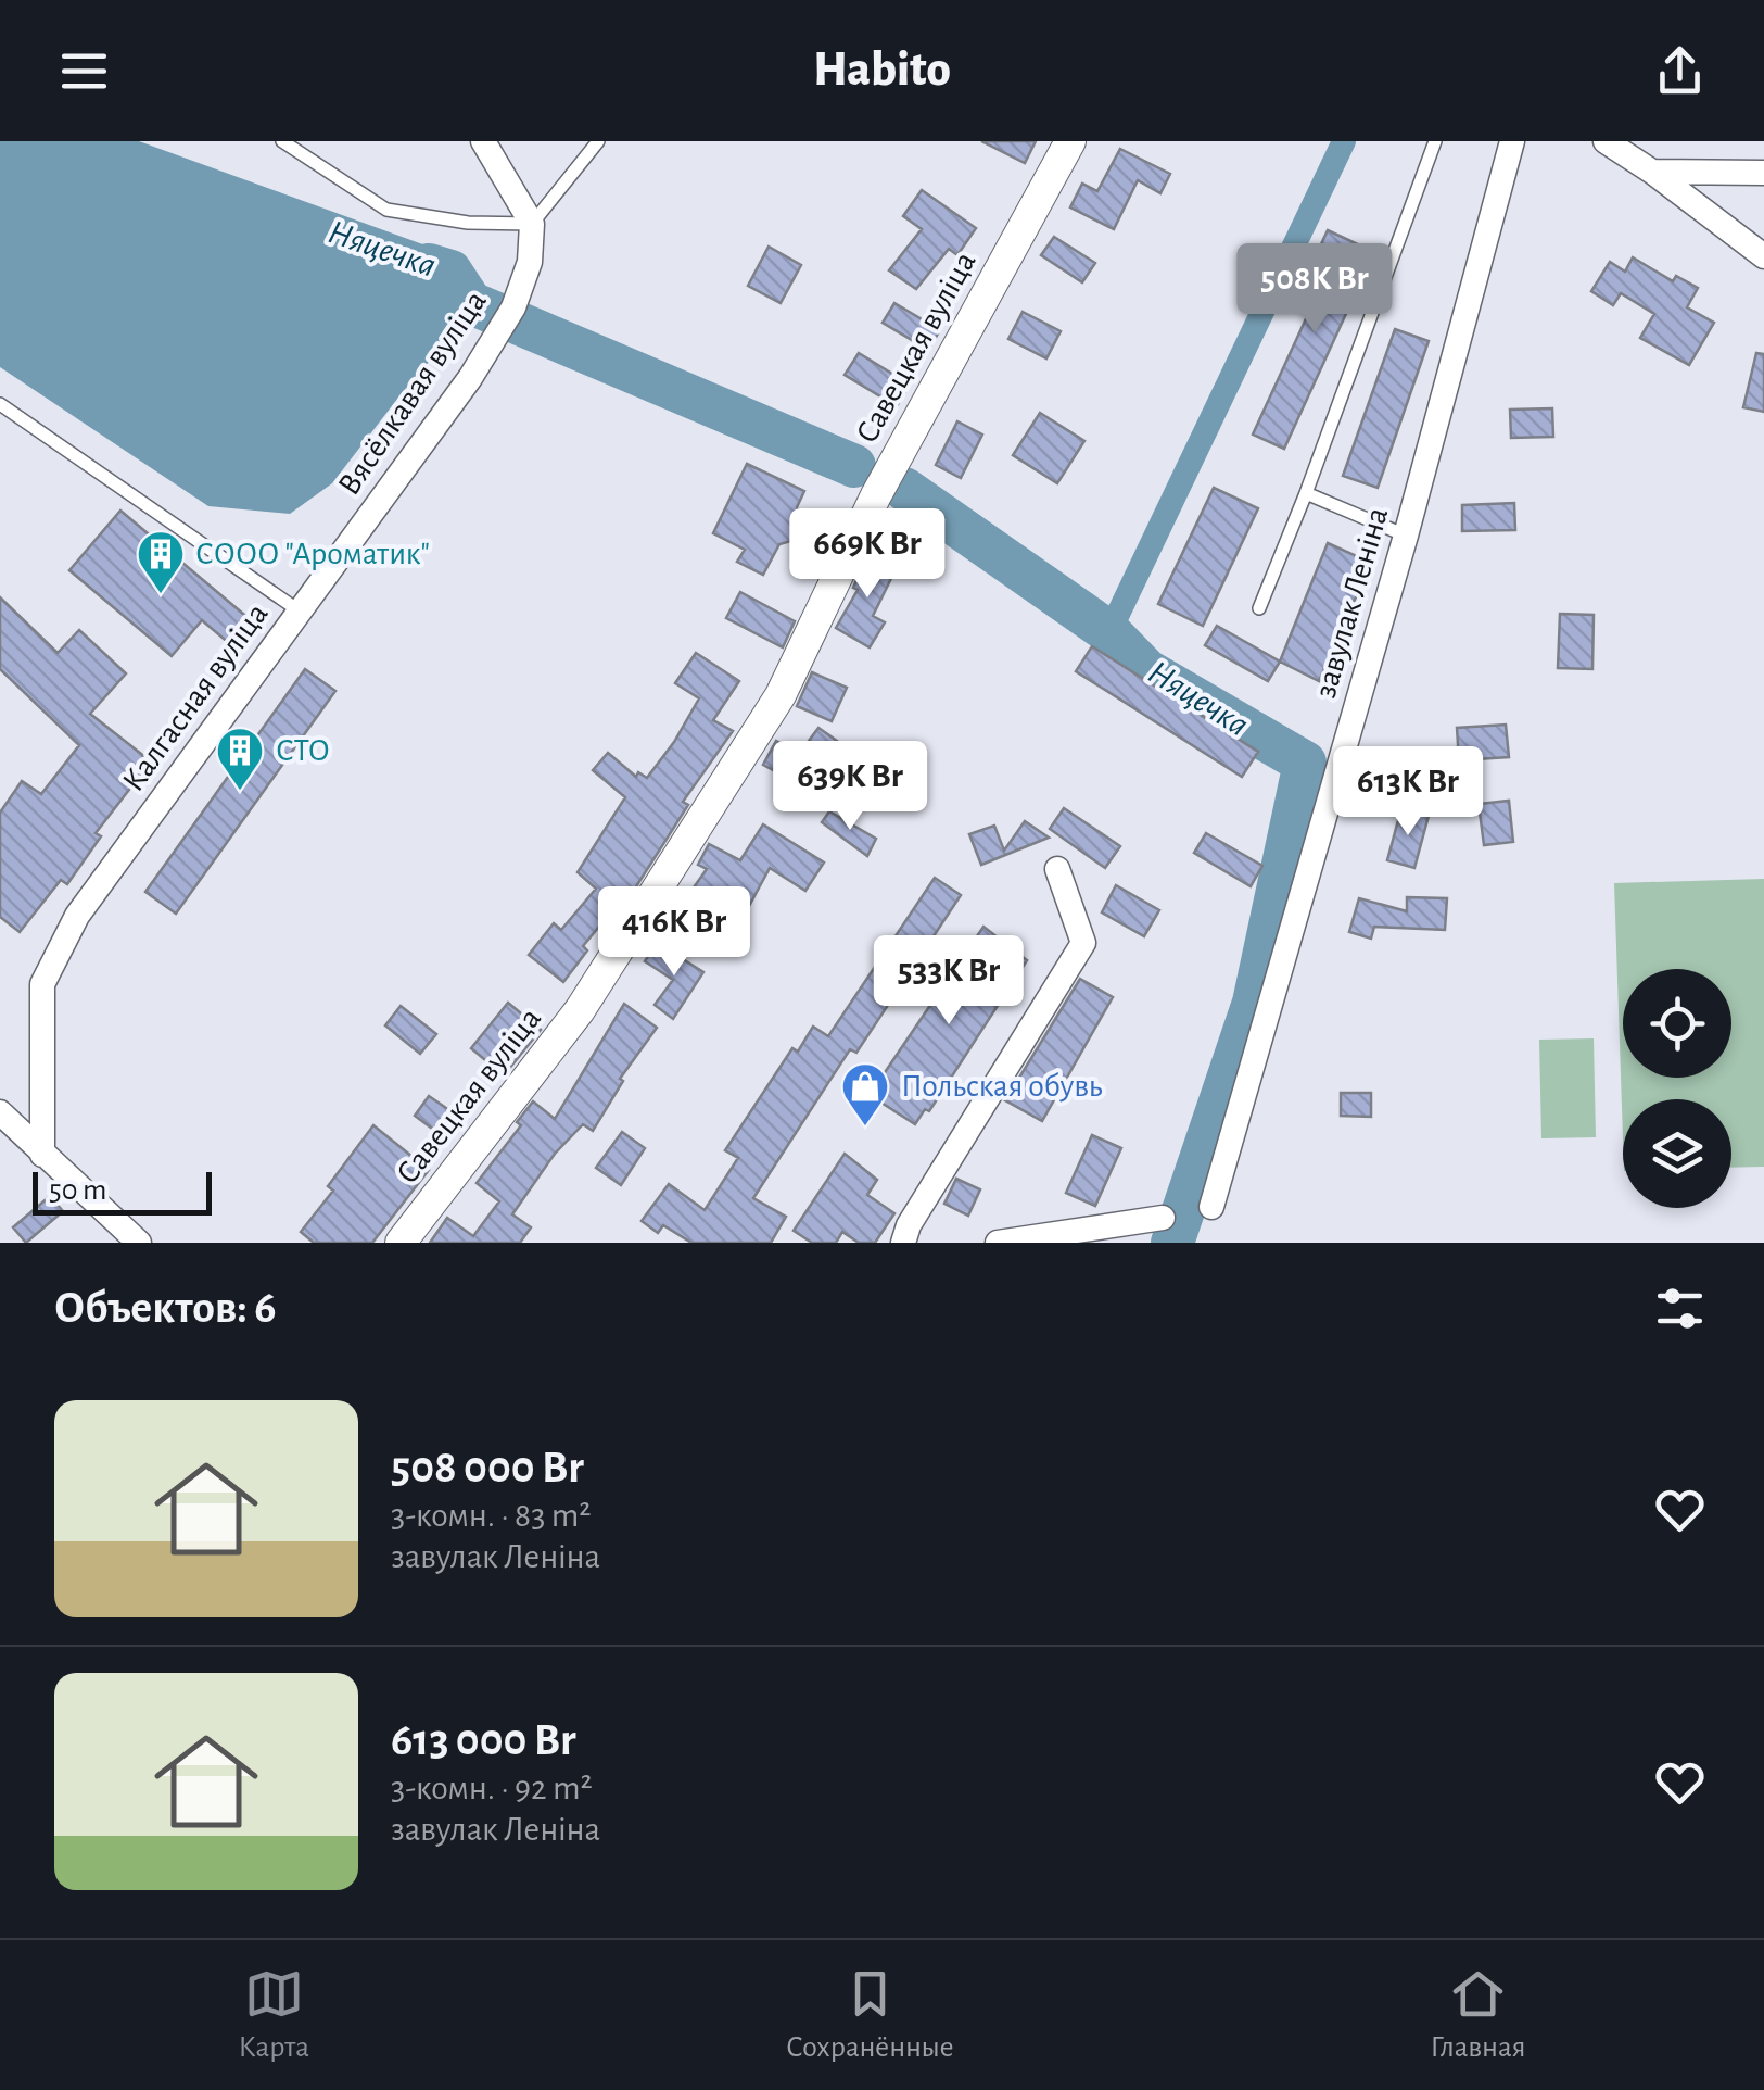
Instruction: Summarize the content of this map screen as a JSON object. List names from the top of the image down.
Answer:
{
  "streets": {
    "street": [
      "Савецкая вуліца",
      "Вясёлкавая вуліца",
      "завулак Леніна",
      "Калгасная вуліца"
    ]
  },
  "crossings": [
    ["Вясёлкавая вуліца", "Калгасная вуліца"]
  ],
  "water": ["Няцечка"],
  "places": {
    "building": ["СООО \"Ароматик\"", "СТО"],
    "shop": ["Польская обувь"]
  },
  "scale_bar": "50 m",
  "page": {
    "header": "Habito",
    "price": [
      "508K Br",
      "669K Br",
      "639K Br",
      "613K Br",
      "416K Br",
      "533K Br"
    ],
    "scale": "50 m",
    "heading": "Объектов: 6",
    "list": [
      {
        "name": "508 000 Br",
        "note": "3-комн. · 83 m² · завулак Леніна"
      },
      {
        "name": "613 000 Br",
        "note": "3-комн. · 92 m² · завулак Леніна"
      }
    ],
    "tabs": ["Карта", "Сохранённые", "Главная"]
  }
}
